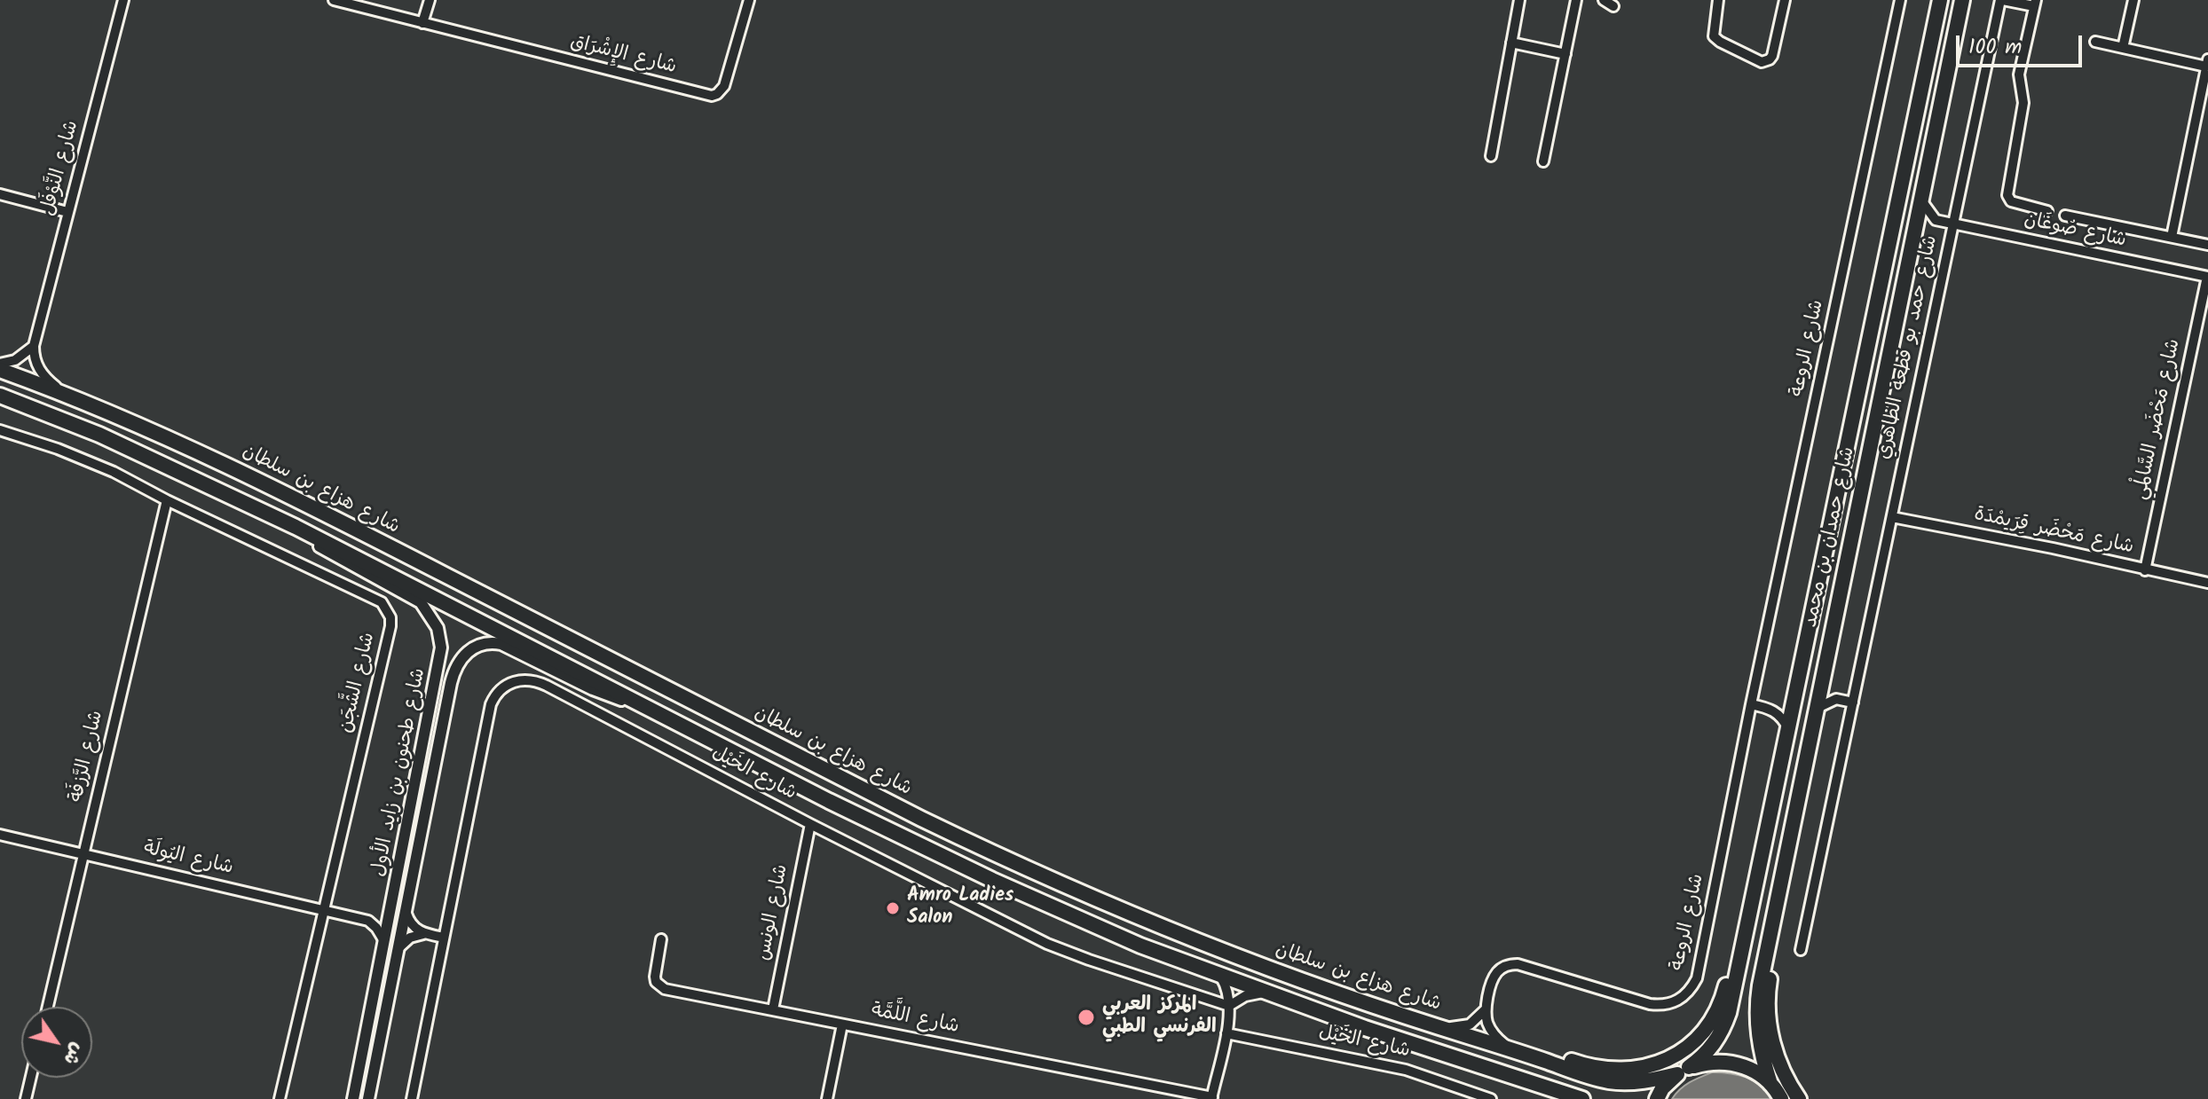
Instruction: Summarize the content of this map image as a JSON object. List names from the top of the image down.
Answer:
{
  "streets": {
    "main road": ["شارع هزاع بن سلطان", "شارع حمدان بن محمد"],
    "street": [
      "شارع الإِشْرَاق",
      "شارع النَّوْفَل",
      "شارع صُوغَان",
      "شارع حمد بو قطعة الظاهري",
      "شارع الروعة",
      "شارع مَحْضَر السَّالْمي",
      "شارع مَحْضَر قِرَيمْدَة",
      "شارع الشَّجَن",
      "شارع الرَّزفَة",
      "شارع طحنون بن زايد الأول",
      "شارع الخَيْل",
      "شارع اليُولَة",
      "شارع الونس",
      "شارع اللَّمَّة"
    ]
  },
  "crossings": [
    ["شارع صُوغَان", "شارع حمد بو قطعة الظاهري"],
    ["شارع صُوغَان", "شارع مَحْضَر السَّالْمي"],
    ["شارع حمد بو قطعة الظاهري", "شارع مَحْضَر قِرَيمْدَة"],
    ["شارع مَحْضَر السَّالْمي", "شارع مَحْضَر قِرَيمْدَة"],
    ["شارع هزاع بن سلطان", "شارع حمدان بن محمد"],
    ["شارع الشَّجَن", "شارع الرَّزفَة"],
    ["شارع الشَّجَن", "شارع اليُولَة"],
    ["شارع الرَّزفَة", "شارع اليُولَة"],
    ["شارع الخَيْل", "شارع الونس"],
    ["شارع الونس", "شارع اللَّمَّة"]
  ],
  "places": ["Amro Ladies Salon", "المركز العربي الفرنسي الطبي"],
  "scale_bar": "100 m",
  "north": "bottom right"
}
